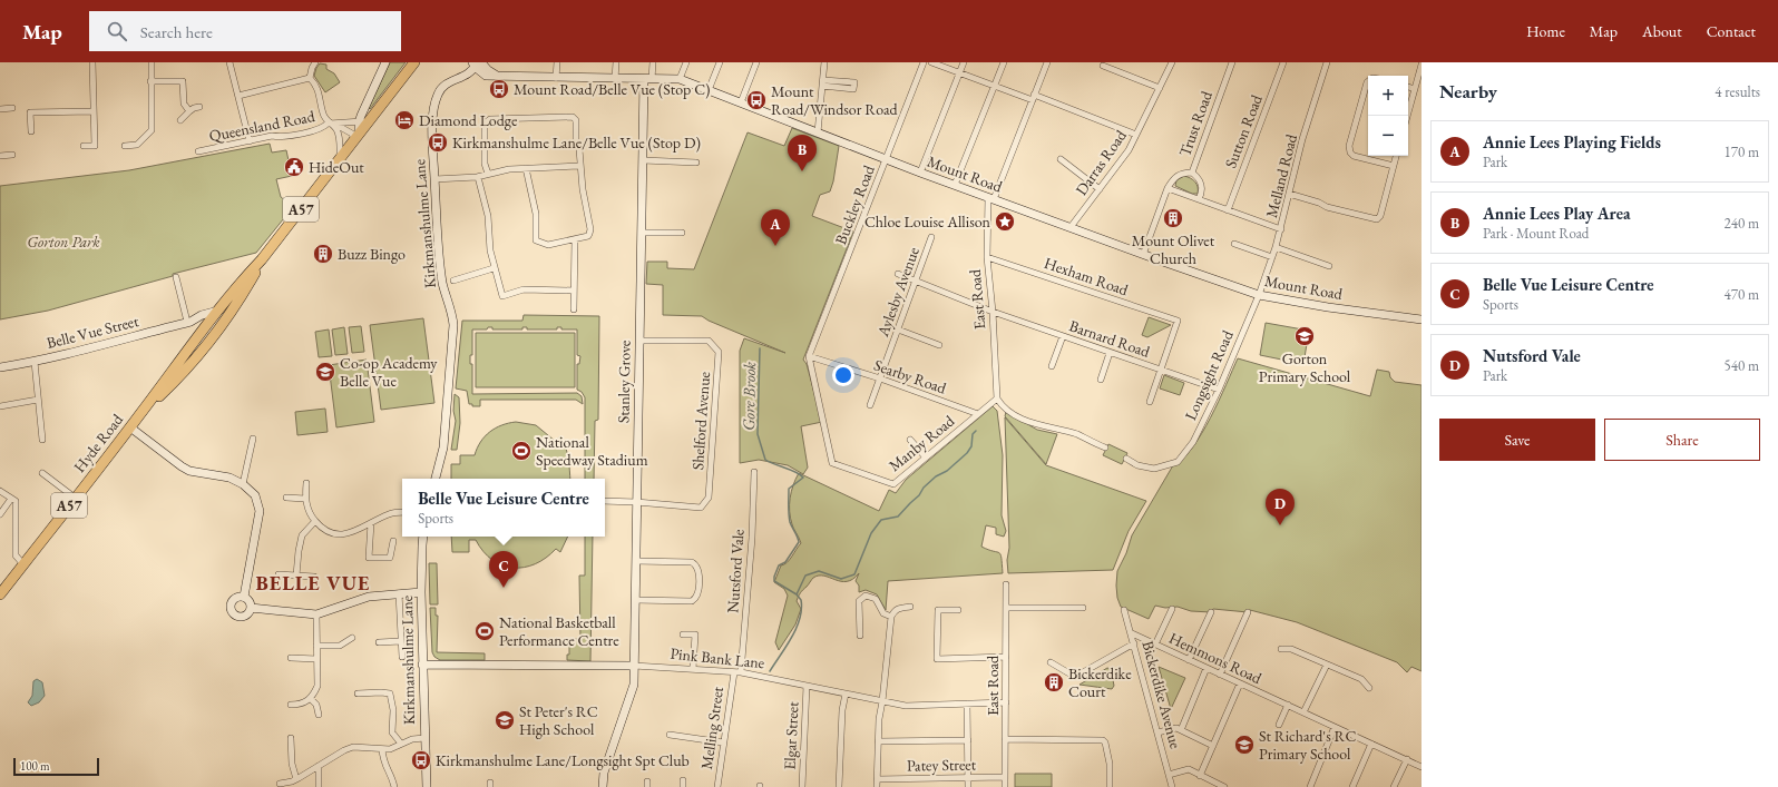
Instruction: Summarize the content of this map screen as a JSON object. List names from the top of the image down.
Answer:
{
  "streets": {
    "highway": ["A57", "Hyde Road"],
    "street": [
      "Trust Road",
      "Queensland Road",
      "Sutton Road",
      "Darras Road",
      "Mount Road",
      "Melland Road",
      "Buckley Road",
      "Kirkmanshulme Lane",
      "Hexham Road",
      "Aylesby Avenue",
      "East Road",
      "Belle Vue Street",
      "Barnard Road",
      "Longsight Road",
      "Searby Road",
      "Stanley Grove",
      "Shelford Avenue",
      "Manby Road",
      "Nutsford Vale",
      "Pink Bank Lane",
      "Hemmons Road",
      "Bickerdike Avenue",
      "Melling Street",
      "Elgar Street",
      "Patey Street"
    ]
  },
  "crossings": [
    ["Trust Road", "Mount Road"],
    ["Darras Road", "Mount Road"],
    ["Mount Road", "Melland Road"],
    ["Mount Road", "Buckley Road"],
    ["Mount Road", "Kirkmanshulme Lane"],
    ["Mount Road", "East Road"],
    ["Mount Road", "Longsight Road"],
    ["Mount Road", "Stanley Grove"],
    ["Melland Road", "Longsight Road"],
    ["Buckley Road", "Searby Road"],
    ["Buckley Road", "Manby Road"],
    ["Kirkmanshulme Lane", "Pink Bank Lane"],
    ["Hexham Road", "East Road"],
    ["Hexham Road", "Barnard Road"],
    ["Aylesby Avenue", "Barnard Road"],
    ["Aylesby Avenue", "Searby Road"],
    ["East Road", "Barnard Road"],
    ["East Road", "Manby Road"],
    ["East Road", "Pink Bank Lane"],
    ["East Road", "Patey Street"],
    ["Belle Vue Street", "Hyde Road"],
    ["Barnard Road", "Longsight Road"],
    ["Searby Road", "Manby Road"],
    ["Stanley Grove", "Shelford Avenue"],
    ["Stanley Grove", "Pink Bank Lane"],
    ["Nutsford Vale", "Pink Bank Lane"],
    ["Pink Bank Lane", "Melling Street"],
    ["Pink Bank Lane", "Elgar Street"],
    ["Hemmons Road", "Bickerdike Avenue"]
  ],
  "districts": ["BELLE VUE"],
  "water": ["Gore Brook"],
  "parks": ["Gorton Park"],
  "places": {
    "bus stop": [
      "Mount Road/Belle Vue (Stop C)",
      "Mount Road/Windsor Road",
      "Kirkmanshulme Lane/Belle Vue (Stop D)",
      "Kirkmanshulme Lane/Longsight Spt Club"
    ],
    "hotel": ["Diamond Lodge"],
    "public building": ["HideOut"],
    "building": ["Mount Olivet Church", "Buzz Bingo", "Bickerdike Court"],
    "place": ["Chloe Louise Allison"],
    "school or university": [
      "Gorton Primary School",
      "Co-op Academy Belle Vue",
      "St Peter's RC High School",
      "St Richard's RC Primary School"
    ],
    "sports": ["National Speedway Stadium", "National Basketball Performance Centre"]
  },
  "scale_bar": "100 m",
  "page": {
    "header": "Map",
    "search": "Search here",
    "nav": [
      "Home",
      "Map",
      "About",
      "Contact"
    ],
    "heading": ["Nearby", "4 results"],
    "map_buttons": ["+", "−"],
    "list": [
      {
        "mark": "A",
        "name": "Annie Lees Playing Fields",
        "note": "Park",
        "value": "170 m"
      },
      {
        "mark": "B",
        "name": "Annie Lees Play Area",
        "note": "Park · Mount Road",
        "value": "240 m"
      },
      {
        "mark": "C",
        "name": "Belle Vue Leisure Centre",
        "note": "Sports",
        "value": "470 m"
      },
      {
        "mark": "D",
        "name": "Nutsford Vale",
        "note": "Park",
        "value": "540 m"
      }
    ],
    "pins": [
      "B",
      "A",
      "D",
      "C"
    ],
    "buttons": ["Save", "Share"],
    "popup": ["Belle Vue Leisure Centre", "Sports"],
    "scale": "100 m"
  }
}
